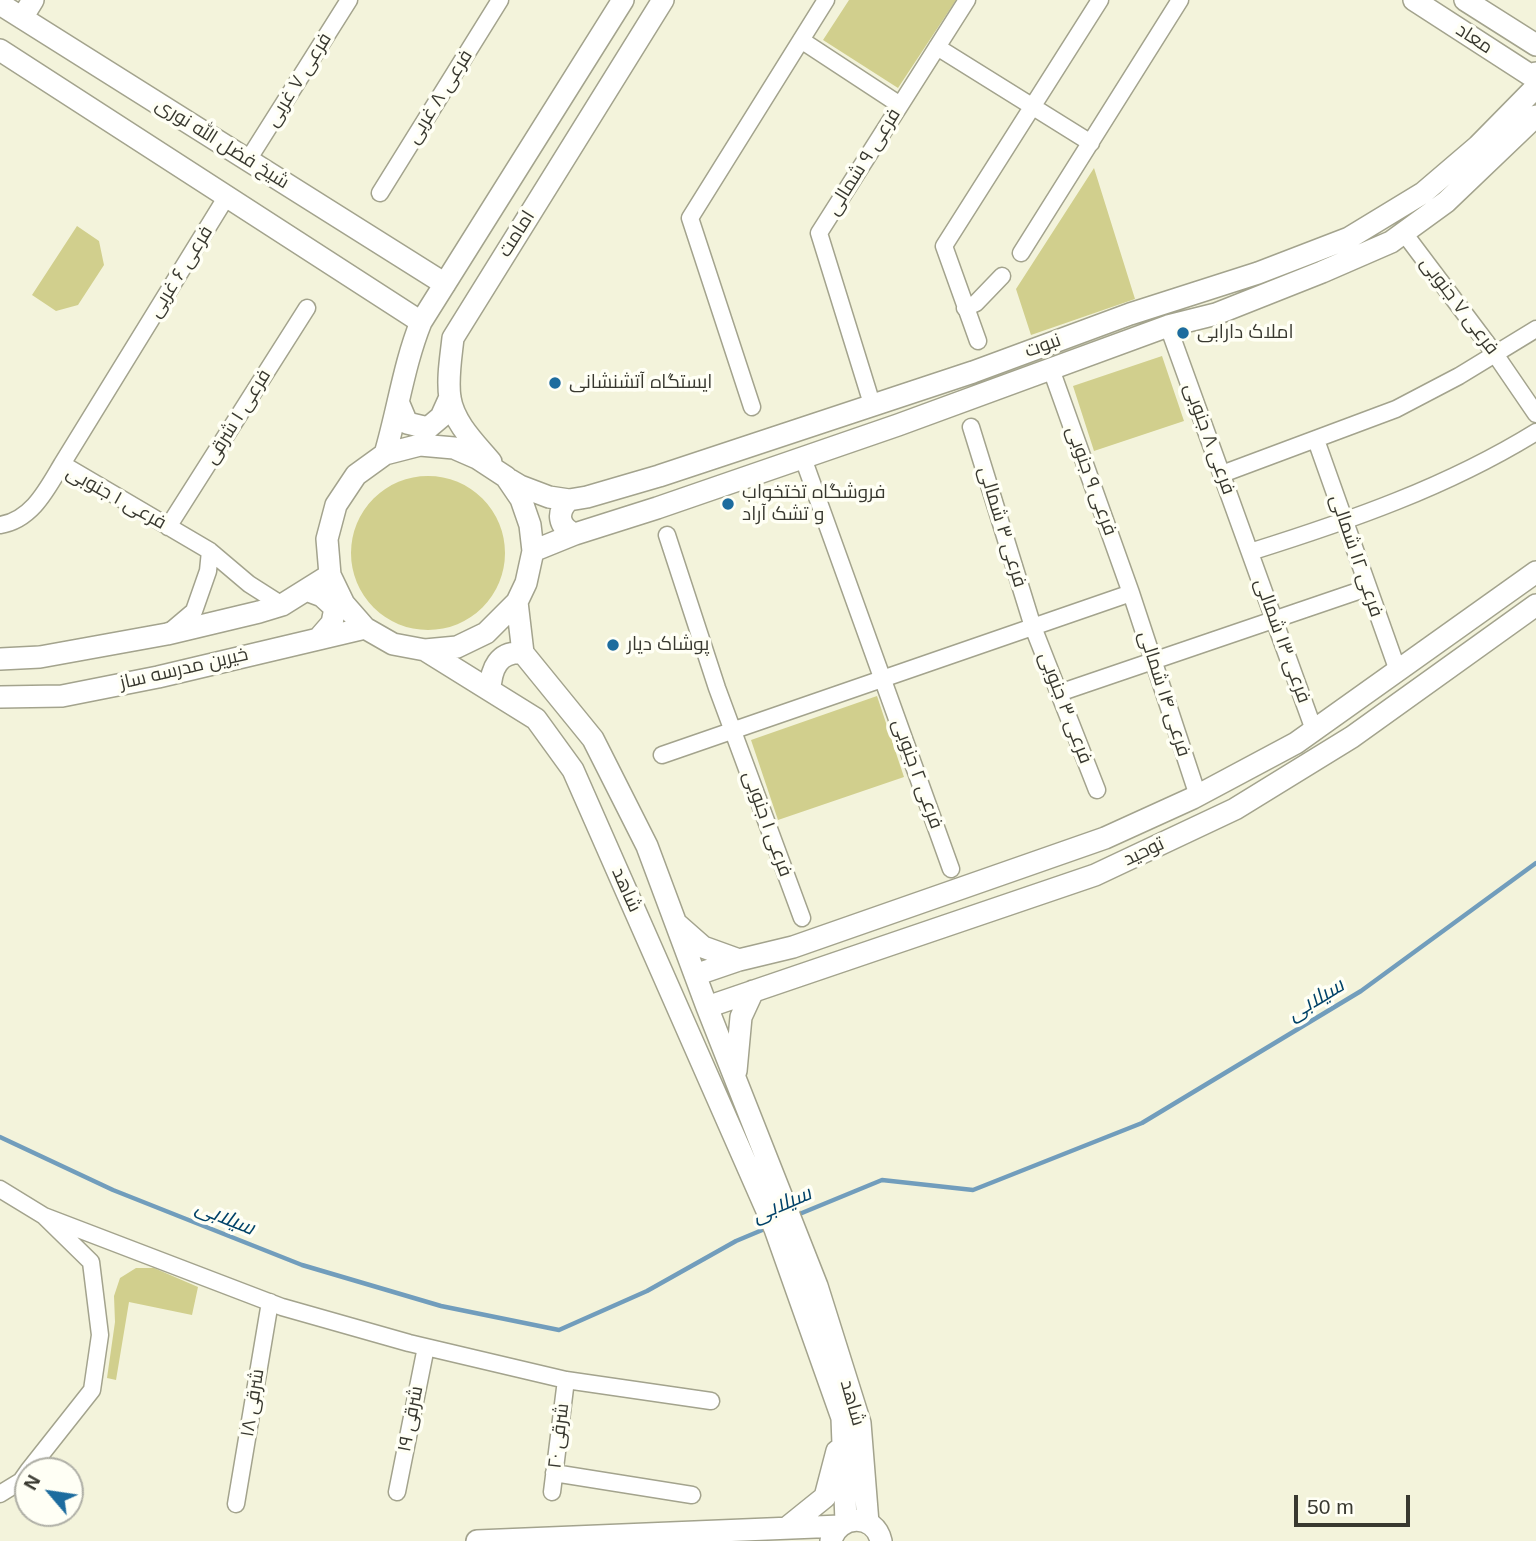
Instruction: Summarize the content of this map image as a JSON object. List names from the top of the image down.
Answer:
{
  "streets": {
    "main road": [
      "معاد",
      "شیخ فضل الله نوری",
      "امامت",
      "نبوت",
      "خیرین مدرسه ساز",
      "توحید",
      "شاهد"
    ],
    "street": [
      "فرعی ۷ غربی",
      "فرعی ۸ غربی",
      "فرعی ۹ شمالی",
      "فرعی ۶ غربی",
      "فرعی ۷ جنوبی",
      "فرعی ۱ شرقی",
      "فرعی ۸ جنوبی",
      "فرعی ۹ جنوبی",
      "فرعی ۱ جنوبی",
      "فرعی ۳ شمالی",
      "فرعی ۱۲ شمالی",
      "فرعی ۱۳ شمالی",
      "فرعی ۱۴ شمالی",
      "فرعی ۳ جنوبی",
      "فرعی ۲ جنوبی",
      "۱۸ شرقی",
      "۱۹ شرقی",
      "۲۰ شرقی"
    ]
  },
  "crossings": [
    ["فرعی ۷ غربی", "شیخ فضل الله نوری"],
    ["شیخ فضل الله نوری", "امامت"],
    ["شیخ فضل الله نوری", "فرعی ۶ غربی"],
    ["فرعی ۹ شمالی", "نبوت"],
    ["امامت", "نبوت"],
    ["امامت", "خیرین مدرسه ساز"],
    ["امامت", "شاهد"],
    ["فرعی ۶ غربی", "فرعی ۱ جنوبی"],
    ["فرعی ۷ جنوبی", "نبوت"],
    ["نبوت", "فرعی ۸ جنوبی"],
    ["نبوت", "فرعی ۹ جنوبی"],
    ["نبوت", "خیرین مدرسه ساز"],
    ["نبوت", "فرعی ۲ جنوبی"],
    ["نبوت", "شاهد"],
    ["فرعی ۱ شرقی", "فرعی ۱ جنوبی"],
    ["فرعی ۸ جنوبی", "فرعی ۱۳ شمالی"],
    ["فرعی ۹ جنوبی", "فرعی ۱۴ شمالی"],
    ["فرعی ۱ جنوبی", "خیرین مدرسه ساز"],
    ["فرعی ۳ شمالی", "فرعی ۳ جنوبی"],
    ["فرعی ۱۲ شمالی", "توحید"],
    ["فرعی ۱۳ شمالی", "توحید"],
    ["خیرین مدرسه ساز", "شاهد"],
    ["فرعی ۱۴ شمالی", "توحید"],
    ["توحید", "شاهد"]
  ],
  "water": ["سیلابی"],
  "places": [
    "املاک دارابی",
    "ایستگاه آتشنشانی",
    "فروشگاه تختخواب و تشک آراد",
    "پوشاک دیار"
  ],
  "scale_bar": "50 m",
  "north": "top left"
}
